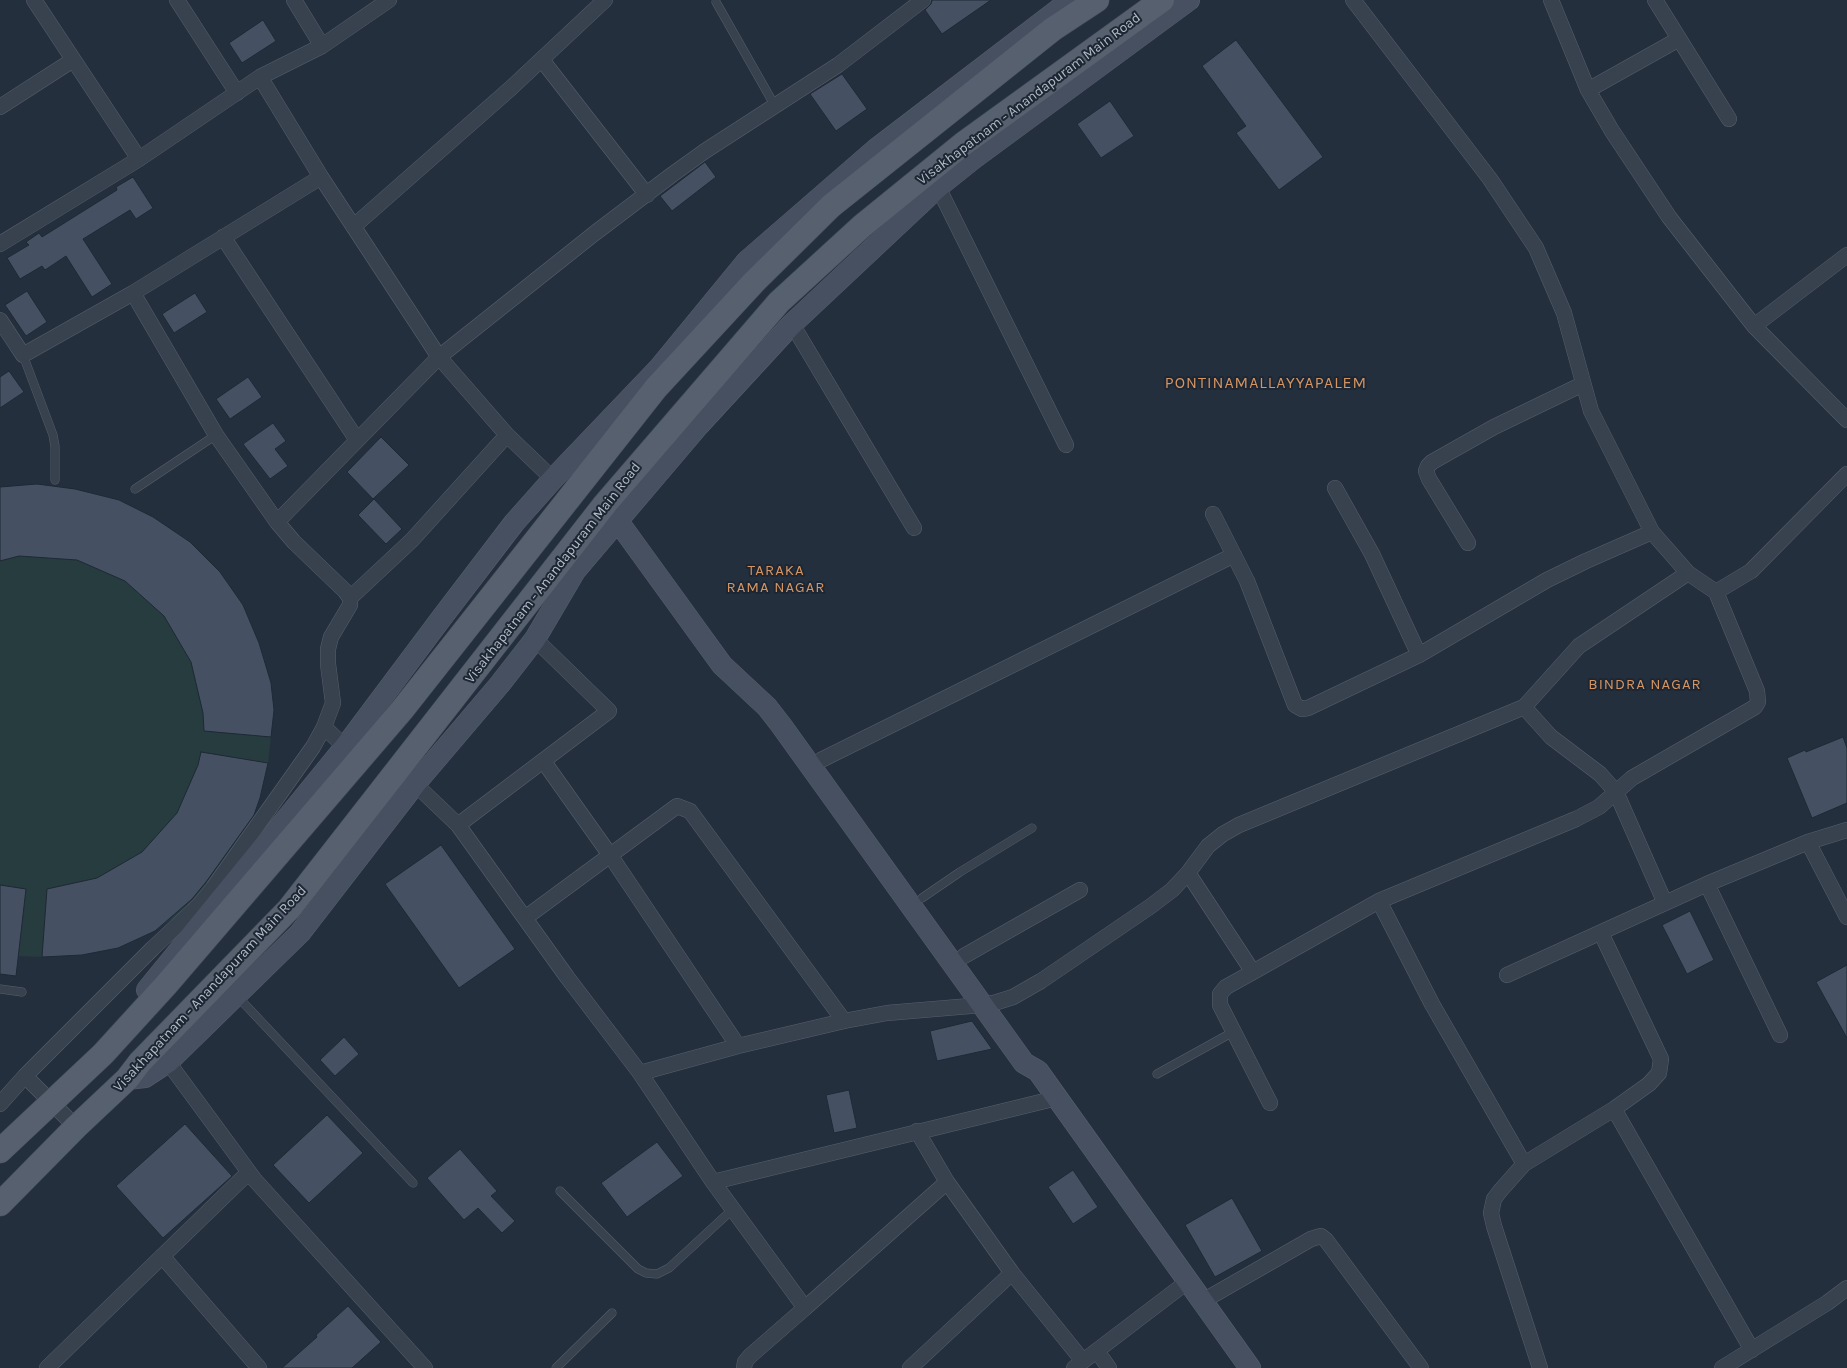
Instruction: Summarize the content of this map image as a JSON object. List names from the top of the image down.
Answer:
{
  "streets": {
    "main road": ["Visakhapatnam - Anandapuram Main Road"]
  },
  "districts": ["PONTINAMALLAYYAPALEM", "TARAKA RAMA NAGAR", "BINDRA NAGAR"]
}
